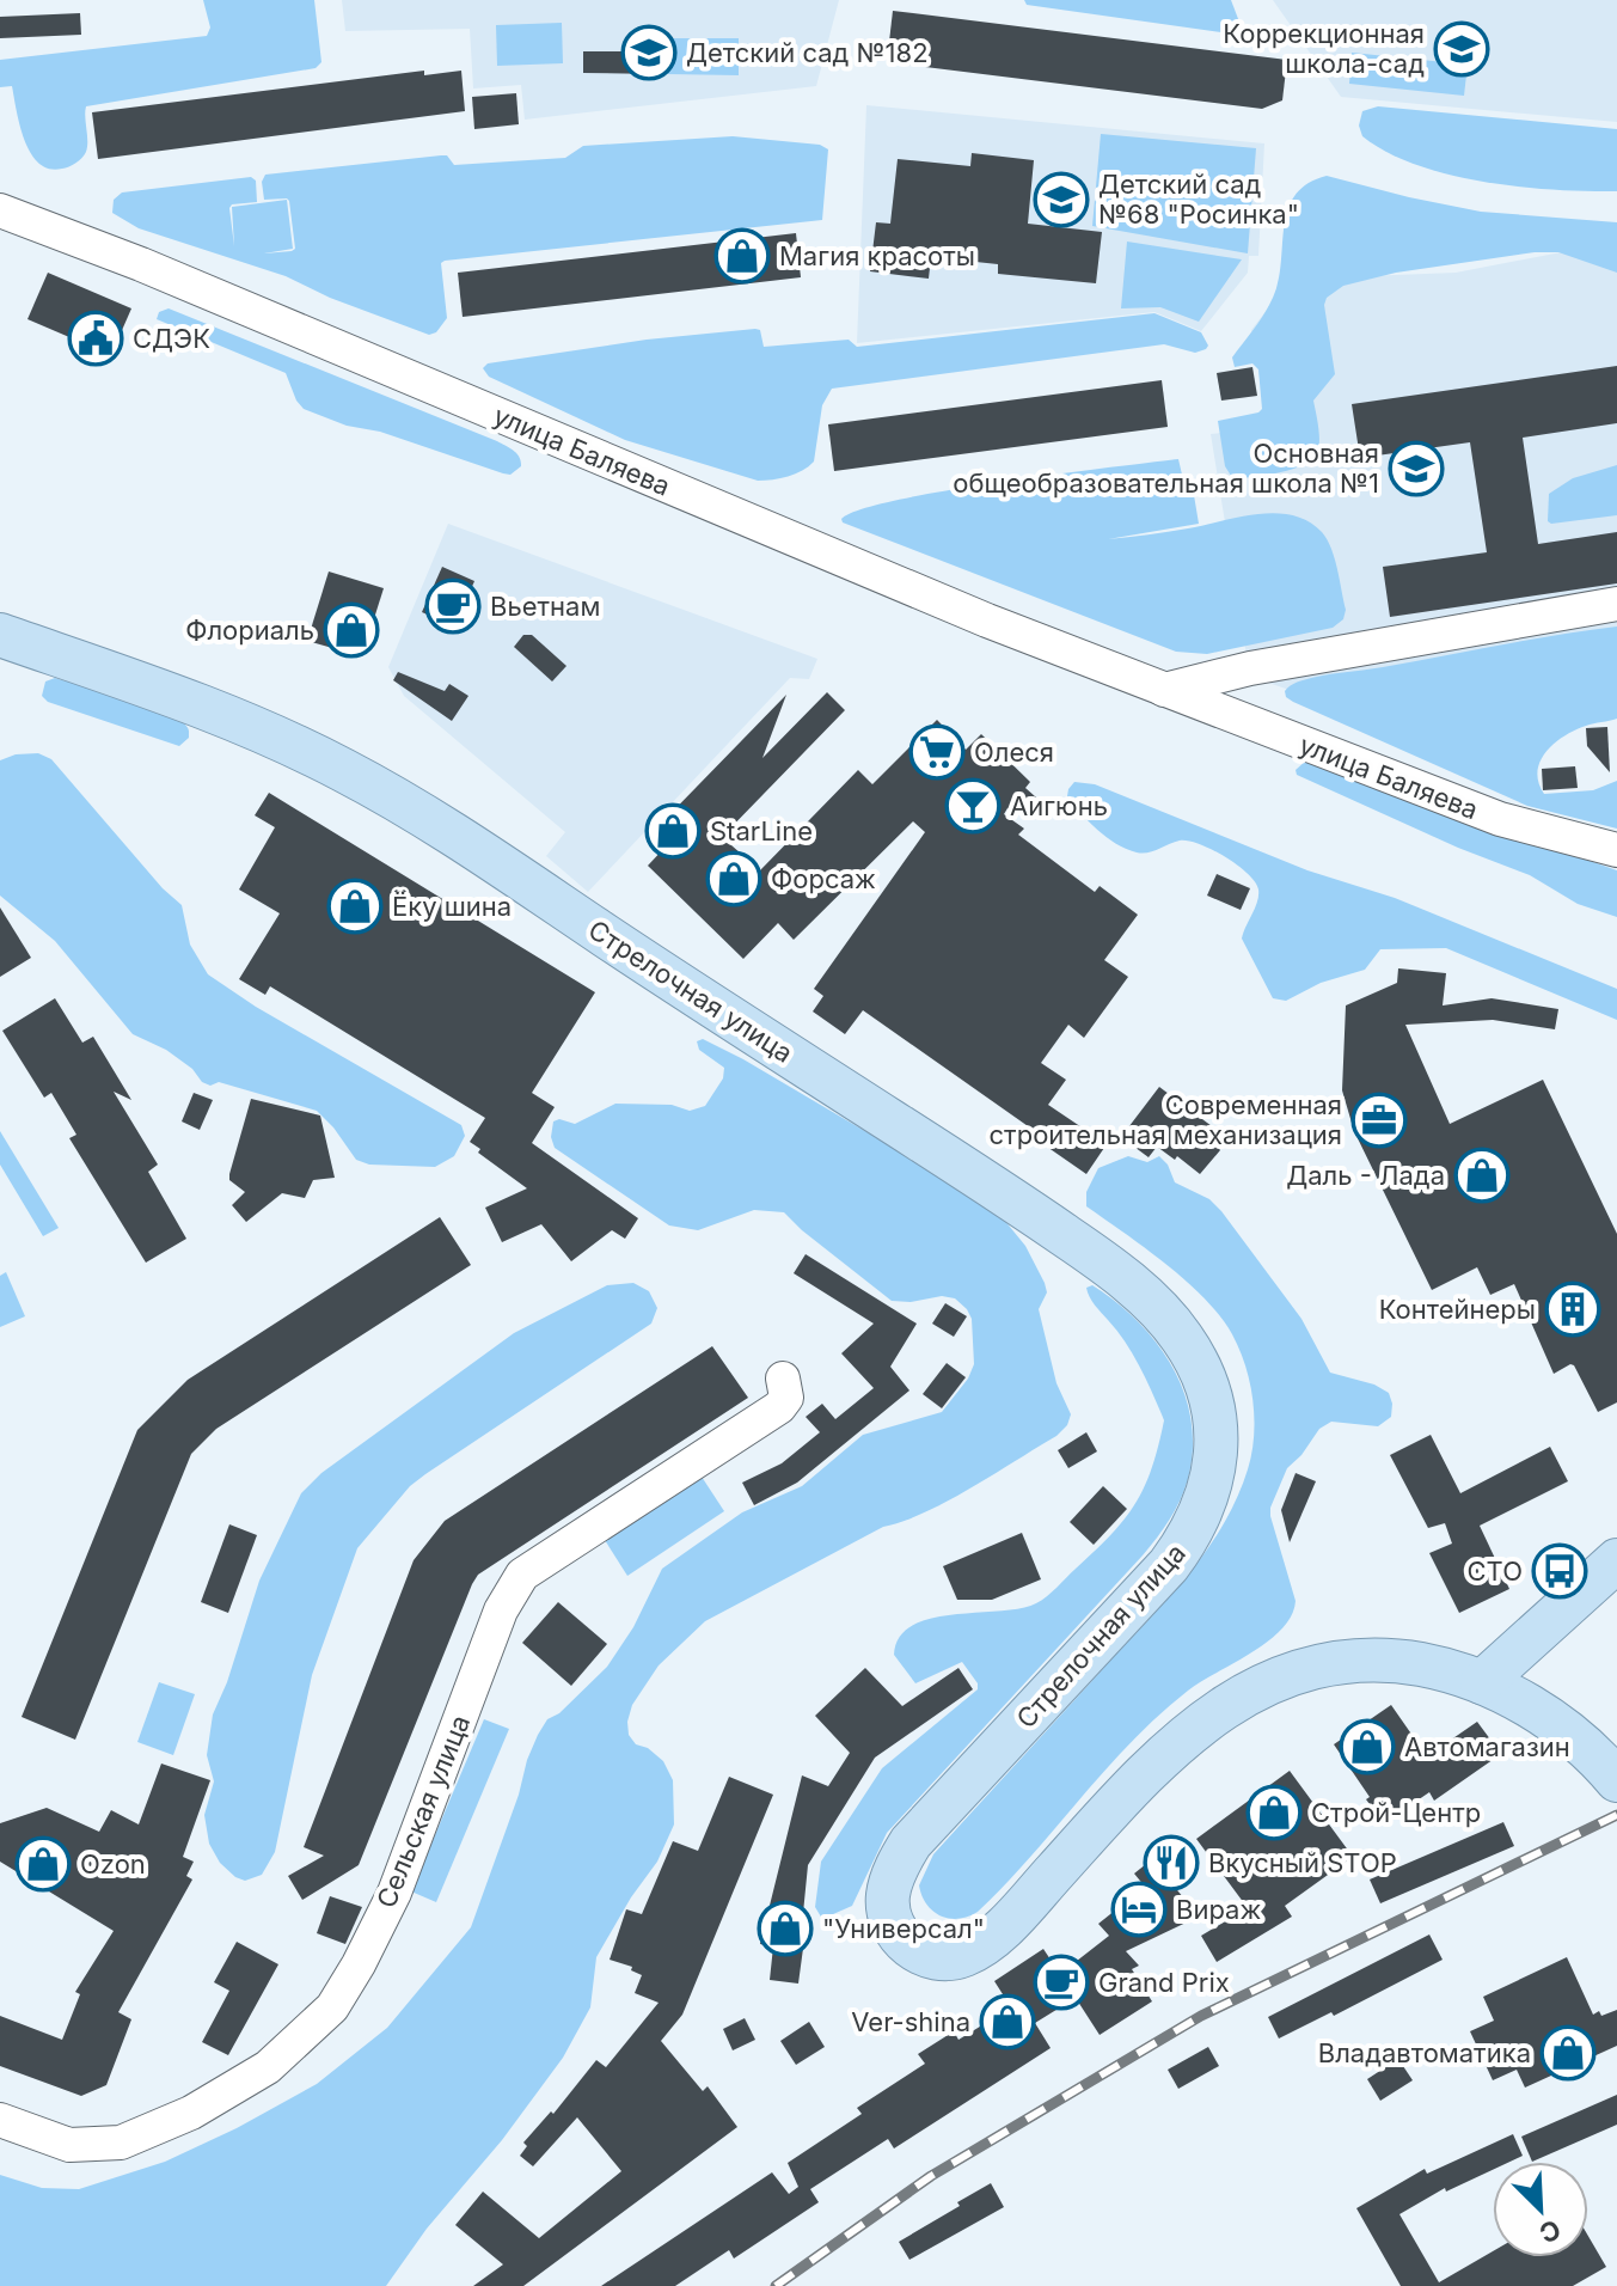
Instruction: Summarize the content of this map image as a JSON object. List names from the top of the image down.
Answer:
{
  "streets": {
    "main road": ["Стрелочная улица"],
    "street": ["улица Баляева", "Сельская улица"]
  },
  "places": {
    "school or university": [
      "Коррекционная школа-сад",
      "Детский сад №182",
      "Детский сад №68 \"Росинка\"",
      "Основная общеобразовательная школа №1"
    ],
    "shop": [
      "Магия красоты",
      "Флориаль",
      "StarLine",
      "Форсаж",
      "Ёку шина",
      "Даль - Лада",
      "Автомагазин",
      "Строй-Центр",
      "Ozon",
      "\"Универсал\"",
      "Ver-shina",
      "Владавтоматика"
    ],
    "public building": ["СДЭК"],
    "cafe": ["Вьетнам", "Grand Prix"],
    "supermarket": ["Олеся"],
    "bar": ["Аигюнь"],
    "office": ["Современная строительная механизация"],
    "building": ["Контейнеры"],
    "bus stop": ["СТО"],
    "restaurant": ["Вкусный STOP"],
    "hotel": ["Вираж"]
  },
  "north": "bottom right"
}
